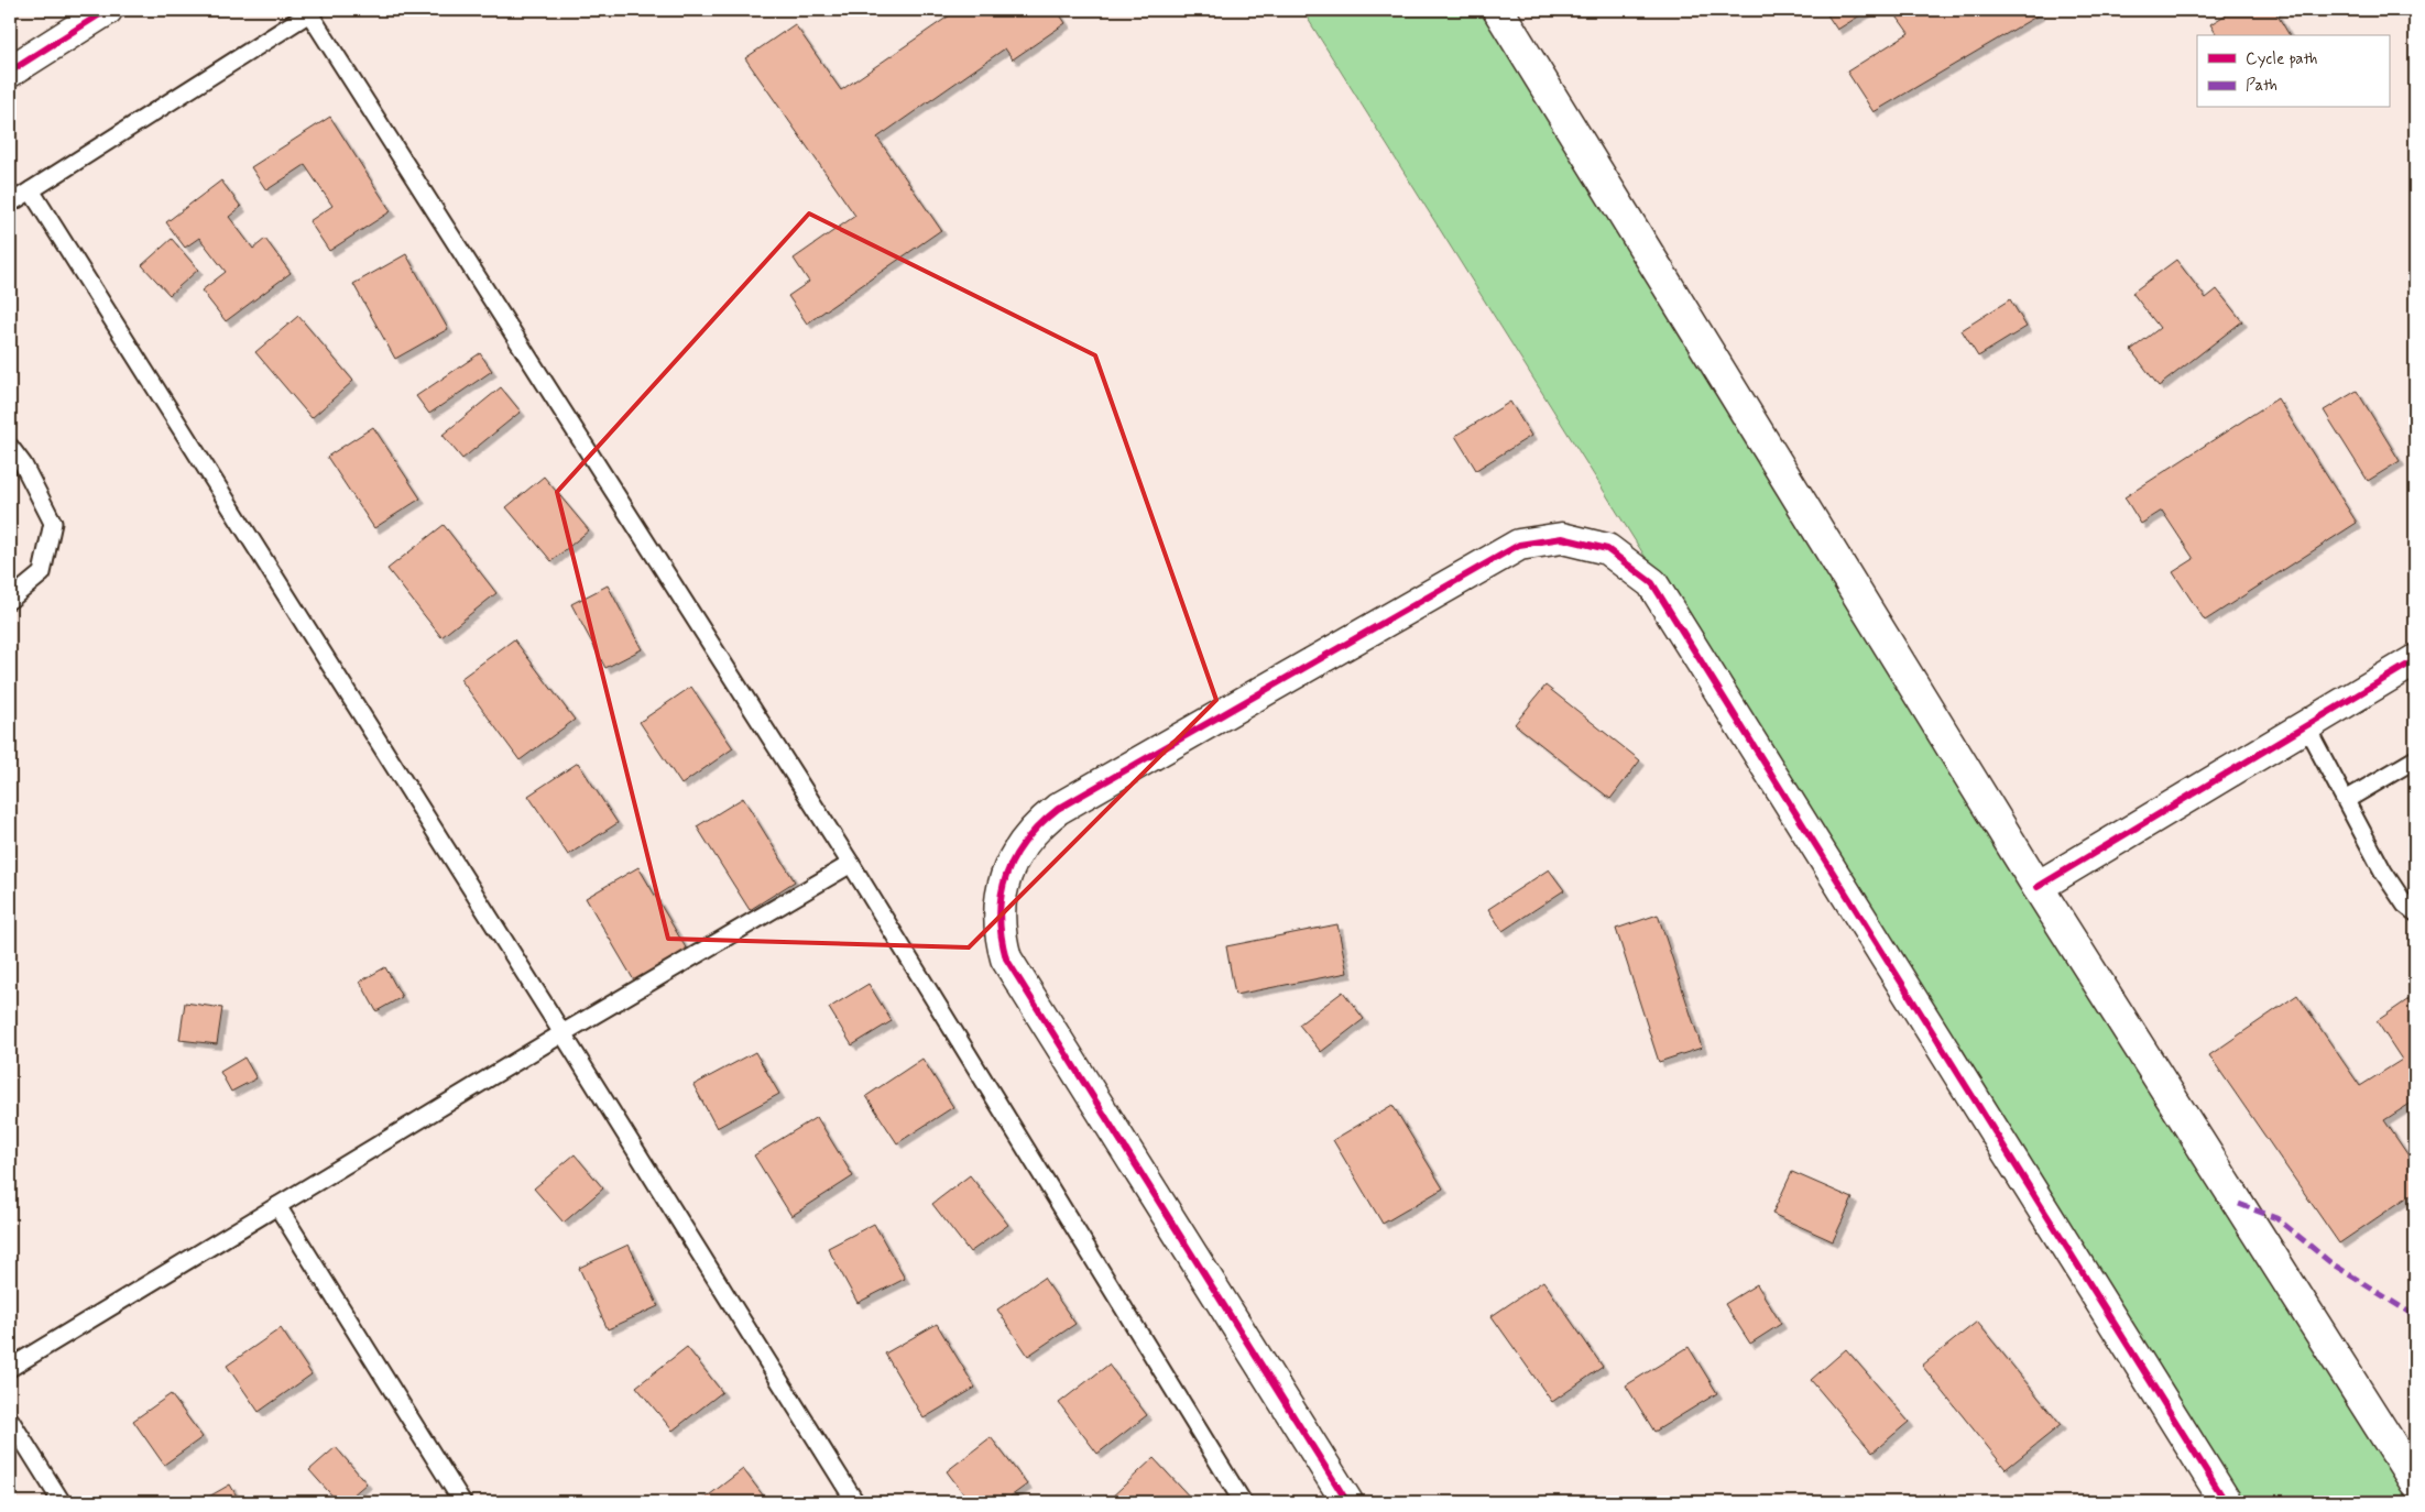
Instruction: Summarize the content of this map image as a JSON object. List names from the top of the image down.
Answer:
{
  "legend": ["Cycle path", "Path"]
}
